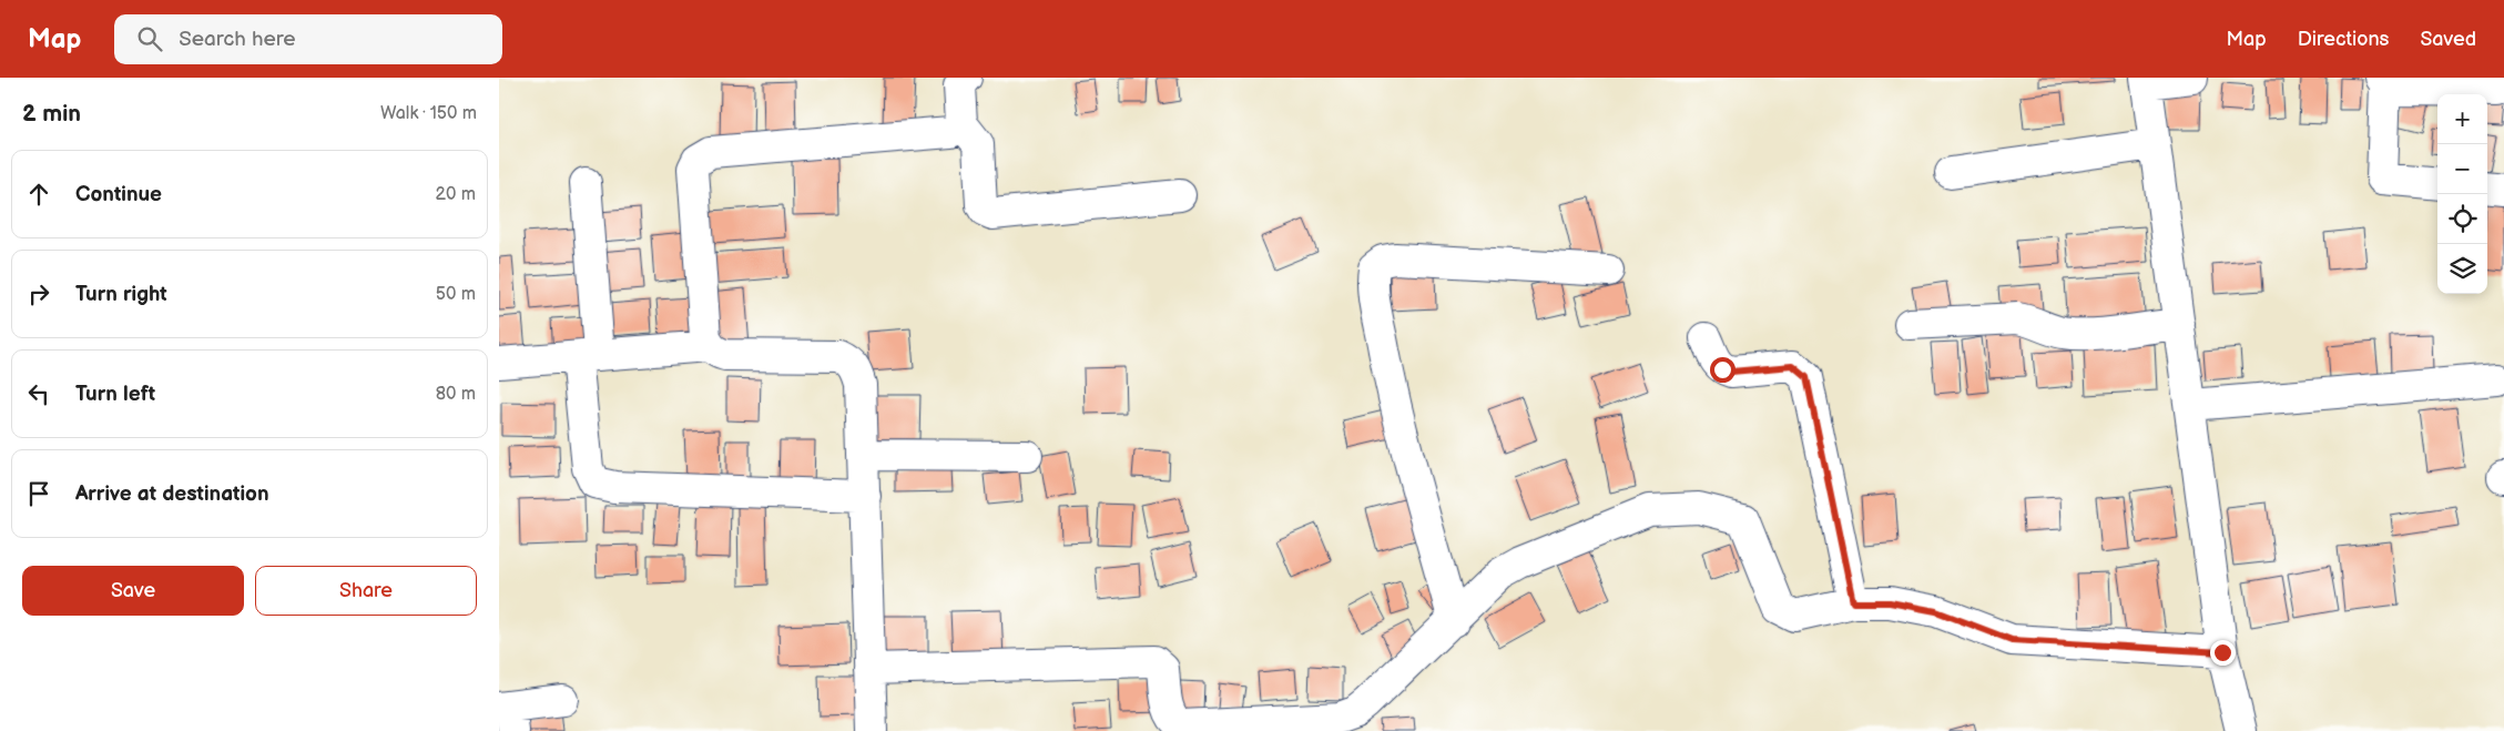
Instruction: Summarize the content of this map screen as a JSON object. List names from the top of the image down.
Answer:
{
  "page": {
    "header": "Map",
    "search": "Search here",
    "nav": ["Map", "Directions", "Saved"],
    "heading": ["2 min", "Walk · 150 m"],
    "map_buttons": ["+", "−"],
    "list": [
      ["Continue", "20 m"],
      ["Turn right", "50 m"],
      ["Turn left", "80 m"],
      "Arrive at destination"
    ],
    "buttons": ["Save", "Share"]
  }
}
